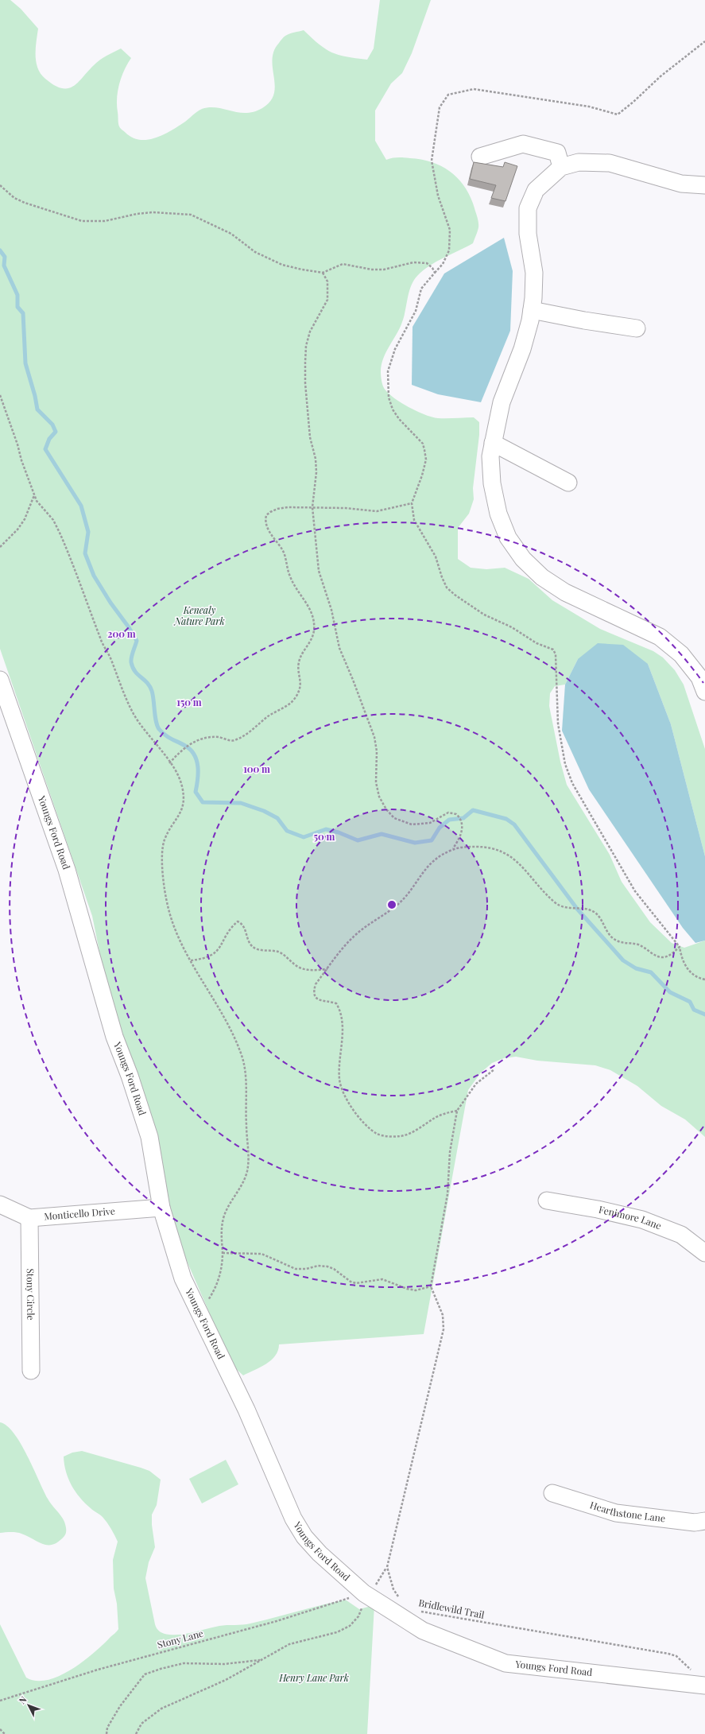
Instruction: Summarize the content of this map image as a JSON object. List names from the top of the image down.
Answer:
{
  "streets": {
    "street": [
      "Youngs Ford Road",
      "Monticello Drive",
      "Fenimore Lane",
      "Stony Circle",
      "Hearthstone Lane"
    ],
    "path": ["Bridlewild Trail", "Stony Lane"]
  },
  "crossings": [
    ["Youngs Ford Road", "Monticello Drive"],
    ["Youngs Ford Road", "Stony Lane"],
    ["Monticello Drive", "Stony Circle"]
  ],
  "parks": ["Kenealy Nature Park", "Henry Lane Park"],
  "north": "top left",
  "rings": [
    "200 m",
    "150 m",
    "100 m",
    "50 m"
  ]
}
